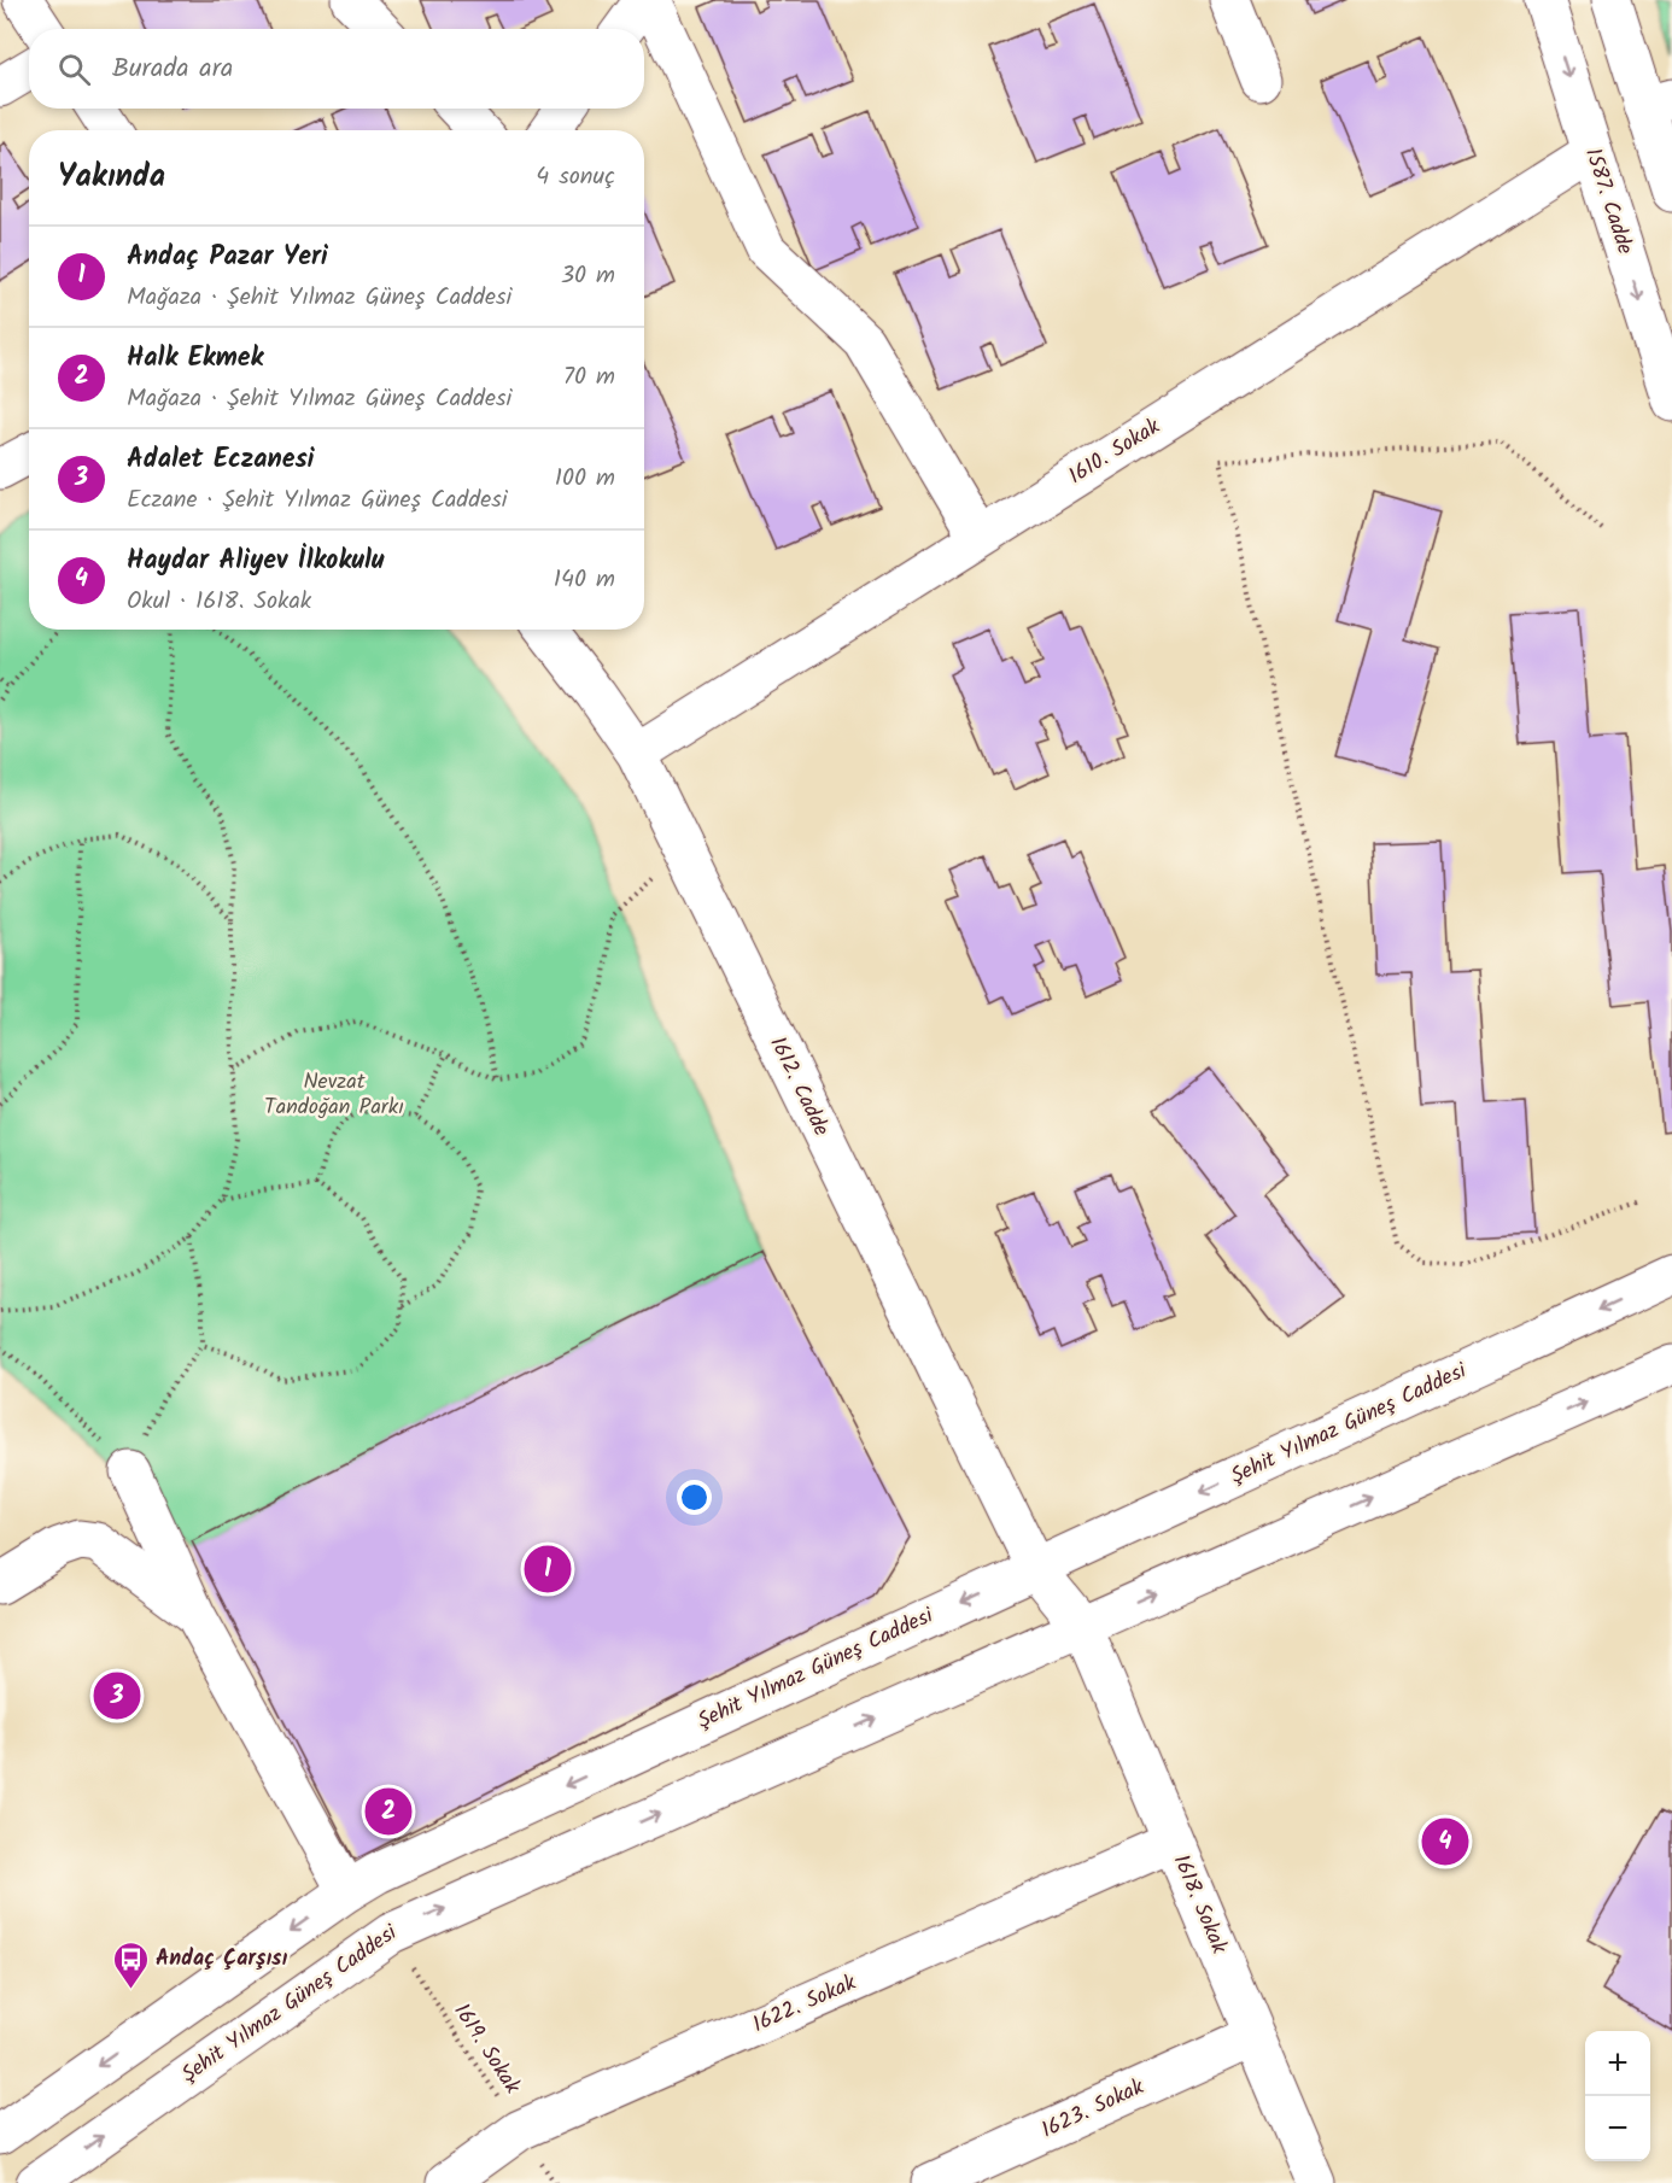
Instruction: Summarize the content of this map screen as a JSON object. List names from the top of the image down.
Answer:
{
  "streets": {
    "street": [
      "1587. Cadde",
      "1610. Sokak",
      "1612. Cadde",
      "Şehit Yılmaz Güneş Caddesi",
      "1618. Sokak",
      "1622. Sokak",
      "1623. Sokak"
    ],
    "path": ["1619. Sokak"]
  },
  "crossings": [
    ["1587. Cadde", "1610. Sokak"],
    ["1610. Sokak", "1612. Cadde"],
    ["1612. Cadde", "Şehit Yılmaz Güneş Caddesi"],
    ["1612. Cadde", "1618. Sokak"],
    ["Şehit Yılmaz Güneş Caddesi", "1618. Sokak"],
    ["Şehit Yılmaz Güneş Caddesi", "1619. Sokak"],
    ["1618. Sokak", "1622. Sokak"],
    ["1618. Sokak", "1623. Sokak"],
    ["1622. Sokak", "1619. Sokak"]
  ],
  "parks": ["Nevzat Tandoğan Parkı"],
  "places": {
    "bus stop": ["Andaç Çarşısı"]
  },
  "page": {
    "search": "Burada ara",
    "heading": ["Yakında", "4 sonuç"],
    "list": [
      {
        "mark": "1",
        "name": "Andaç Pazar Yeri",
        "note": "Mağaza · Şehit Yılmaz Güneş Caddesi",
        "value": "30 m"
      },
      {
        "mark": "2",
        "name": "Halk Ekmek",
        "note": "Mağaza · Şehit Yılmaz Güneş Caddesi",
        "value": "70 m"
      },
      {
        "mark": "3",
        "name": "Adalet Eczanesi",
        "note": "Eczane · Şehit Yılmaz Güneş Caddesi",
        "value": "100 m"
      },
      {
        "mark": "4",
        "name": "Haydar Aliyev İlkokulu",
        "note": "Okul · 1618. Sokak",
        "value": "140 m"
      }
    ],
    "pins": [
      "1",
      "3",
      "2",
      "4"
    ],
    "map_buttons": ["+", "−"]
  }
}
